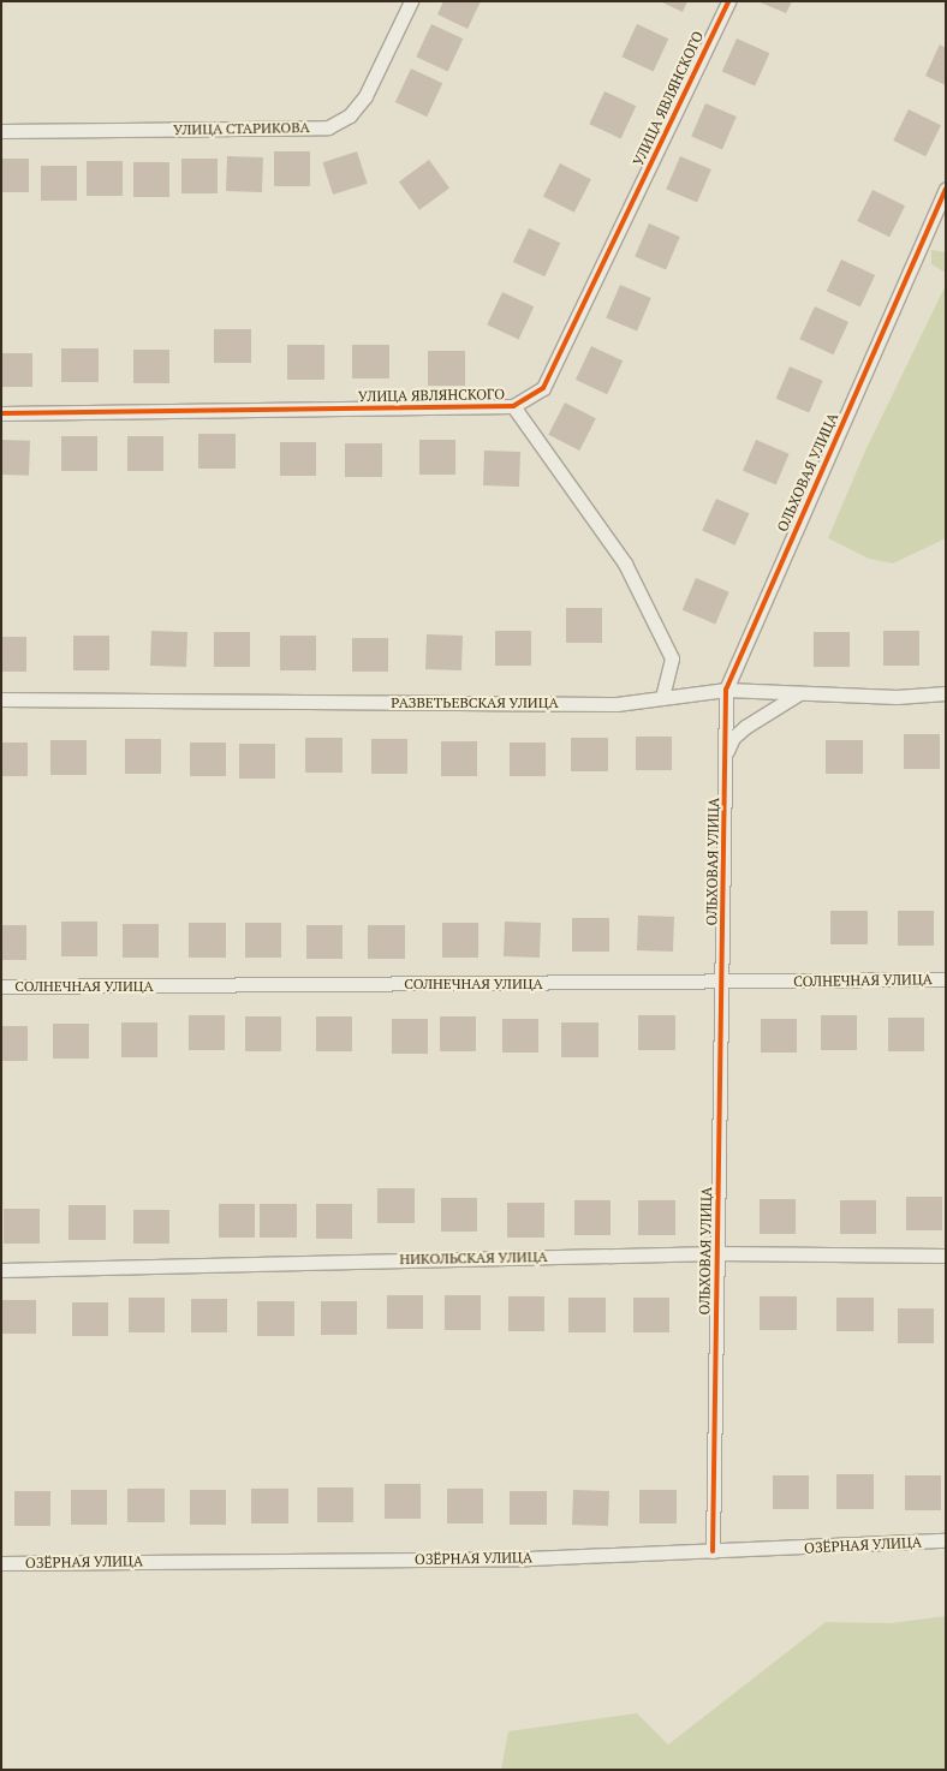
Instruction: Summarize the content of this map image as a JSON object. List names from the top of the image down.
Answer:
{
  "streets": {
    "street": [
      "УЛИЦА ЯВЛЯНСКОГО",
      "УЛИЦА СТАРИКОВА",
      "ОЛЬХОВАЯ УЛИЦА",
      "РАЗВЕТЬЕВСКАЯ УЛИЦА",
      "СОЛНЕЧНАЯ УЛИЦА",
      "НИКОЛЬСКАЯ УЛИЦА",
      "ОЗЁРНАЯ УЛИЦА"
    ]
  },
  "crossings": [
    ["ОЛЬХОВАЯ УЛИЦА", "РАЗВЕТЬЕВСКАЯ УЛИЦА"],
    ["ОЛЬХОВАЯ УЛИЦА", "СОЛНЕЧНАЯ УЛИЦА"],
    ["ОЛЬХОВАЯ УЛИЦА", "НИКОЛЬСКАЯ УЛИЦА"],
    ["ОЛЬХОВАЯ УЛИЦА", "ОЗЁРНАЯ УЛИЦА"]
  ]
}
